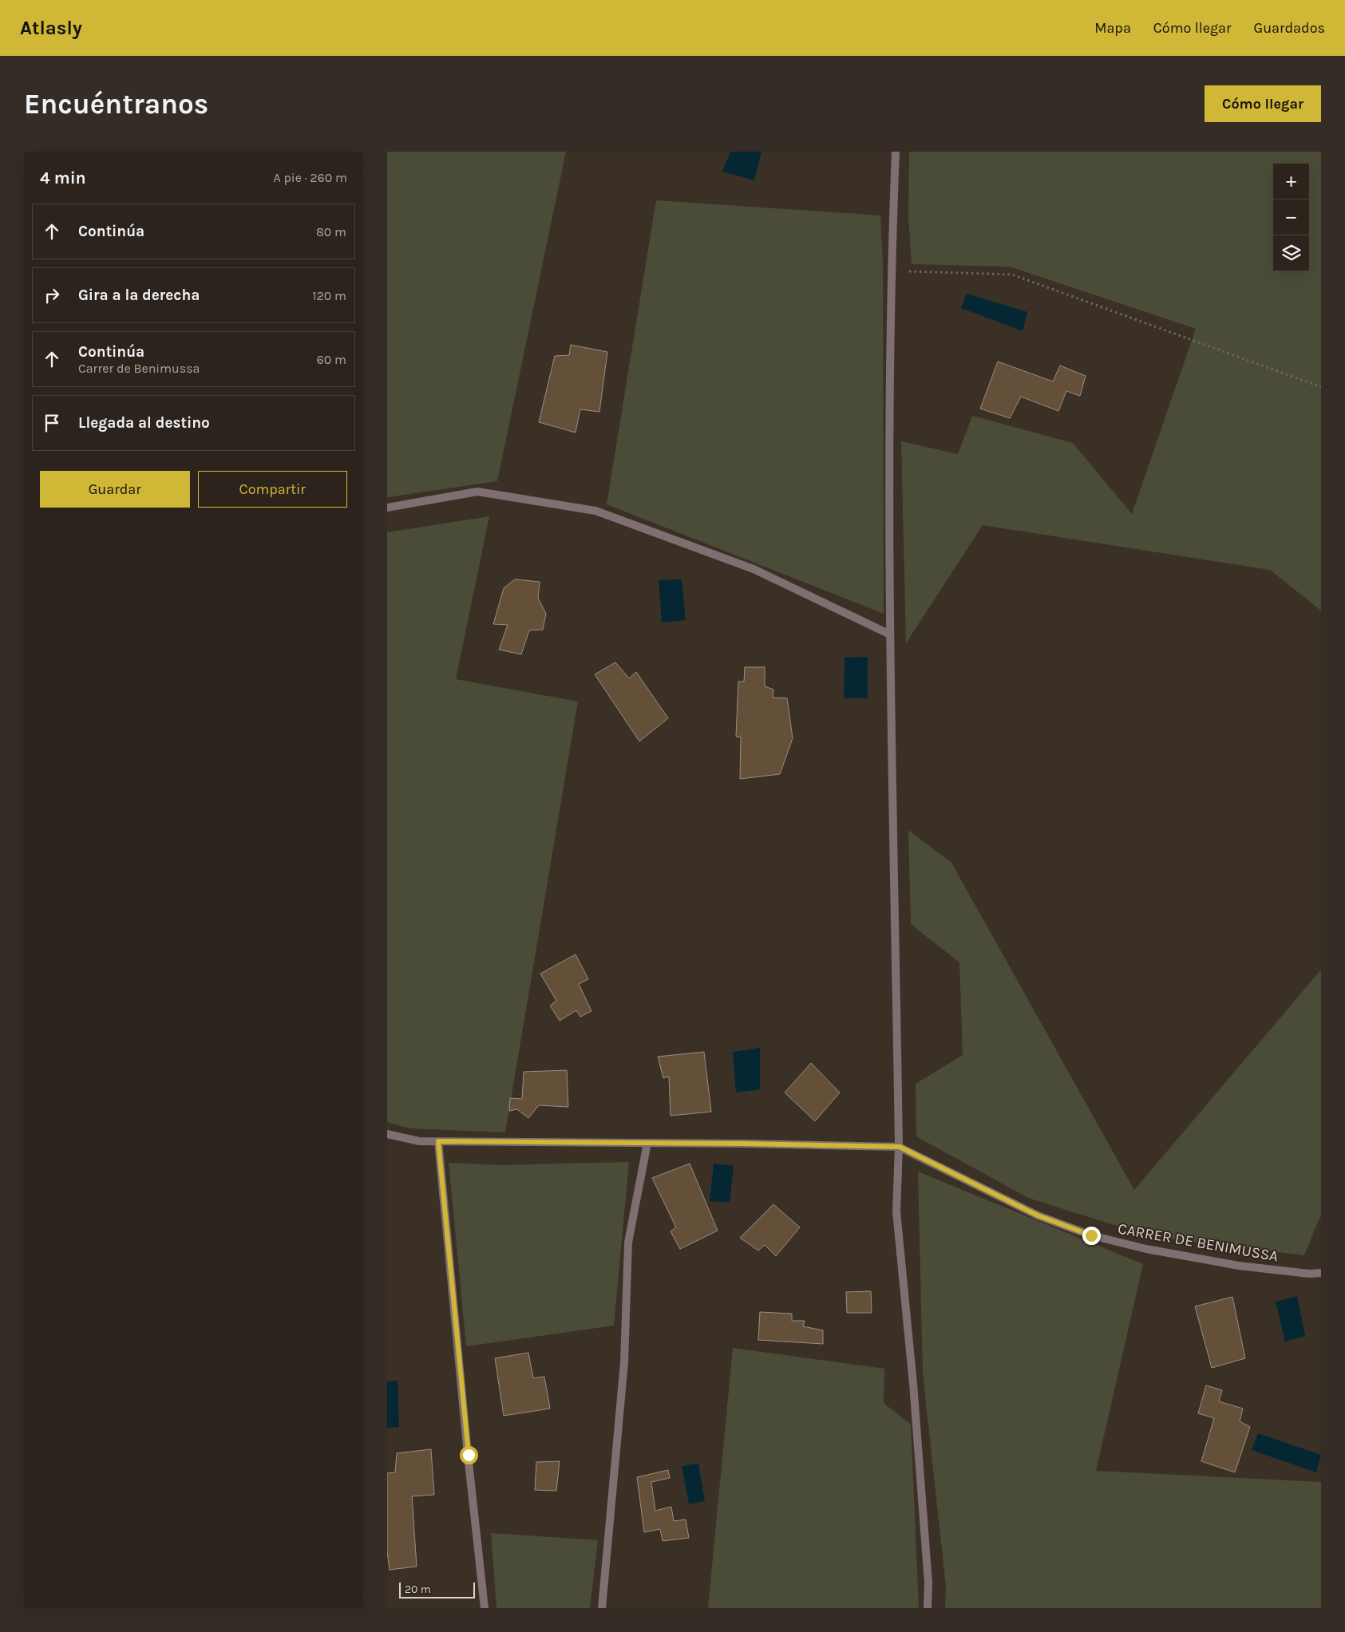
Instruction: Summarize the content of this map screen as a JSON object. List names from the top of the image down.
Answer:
{
  "streets": {
    "street": ["CARRER DE BENIMUSSA"]
  },
  "scale_bar": "20 m",
  "page": {
    "header": "Atlasly",
    "nav": ["Mapa", "Cómo llegar", "Guardados"],
    "buttons": [
      "Cómo llegar",
      ["Guardar", "Compartir"]
    ],
    "title": "Encuéntranos",
    "heading": ["4 min", "A pie · 260 m"],
    "map_buttons": ["+", "−"],
    "list": [
      ["Continúa", "80 m"],
      ["Gira a la derecha", "120 m"],
      ["Continúa", "Carrer de Benimussa", "60 m"],
      "Llegada al destino"
    ],
    "scale": "20 m"
  }
}
